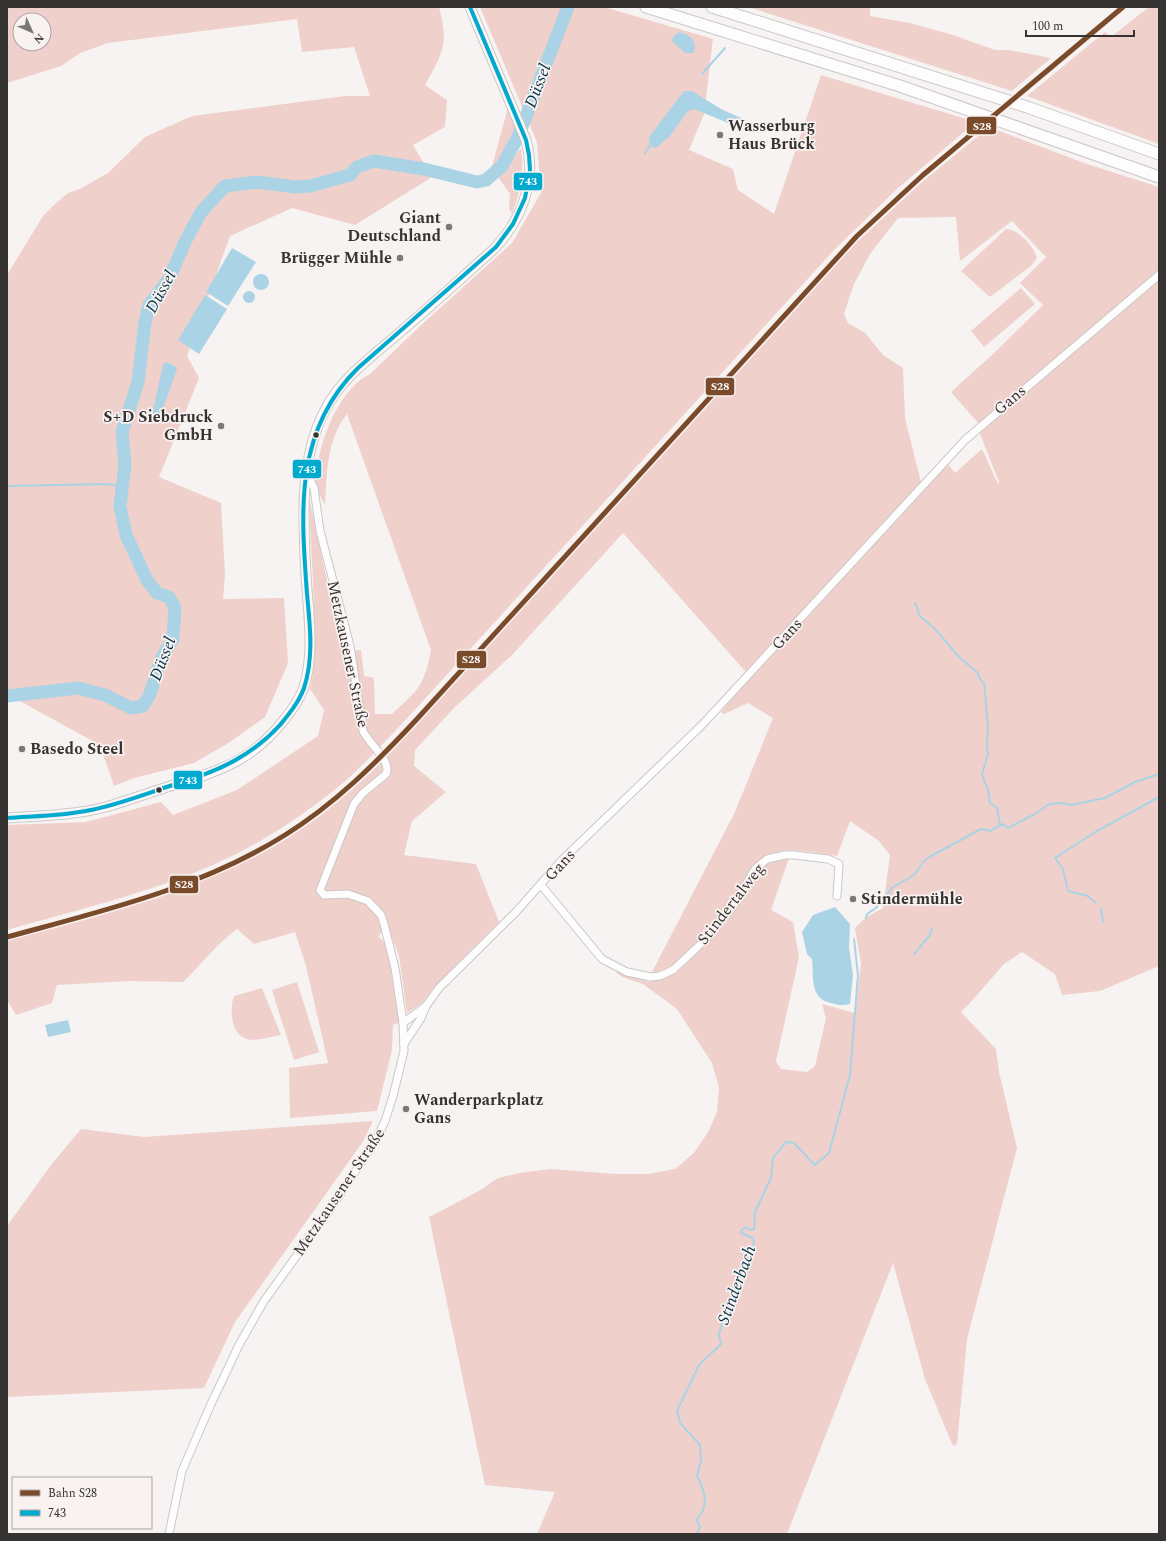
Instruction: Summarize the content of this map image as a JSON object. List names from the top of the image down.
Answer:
{
  "streets": {
    "street": ["Gans", "Metzkausener Straße", "Stindertalweg"]
  },
  "crossings": [
    ["Gans", "Metzkausener Straße"],
    ["Gans", "Stindertalweg"]
  ],
  "water": ["Düssel", "Stinderbach"],
  "places": [
    "Wasserburg Haus Brück",
    "Giant Deutschland",
    "Brügger Mühle",
    "S+D Siebdruck GmbH",
    "Basedo Steel",
    "Stindermühle",
    "Wanderparkplatz Gans"
  ],
  "lines": ["rail line S28", "transit line 743"],
  "legend": ["Bahn S28", "743"],
  "scale_bar": "100 m",
  "north": "bottom right"
}
